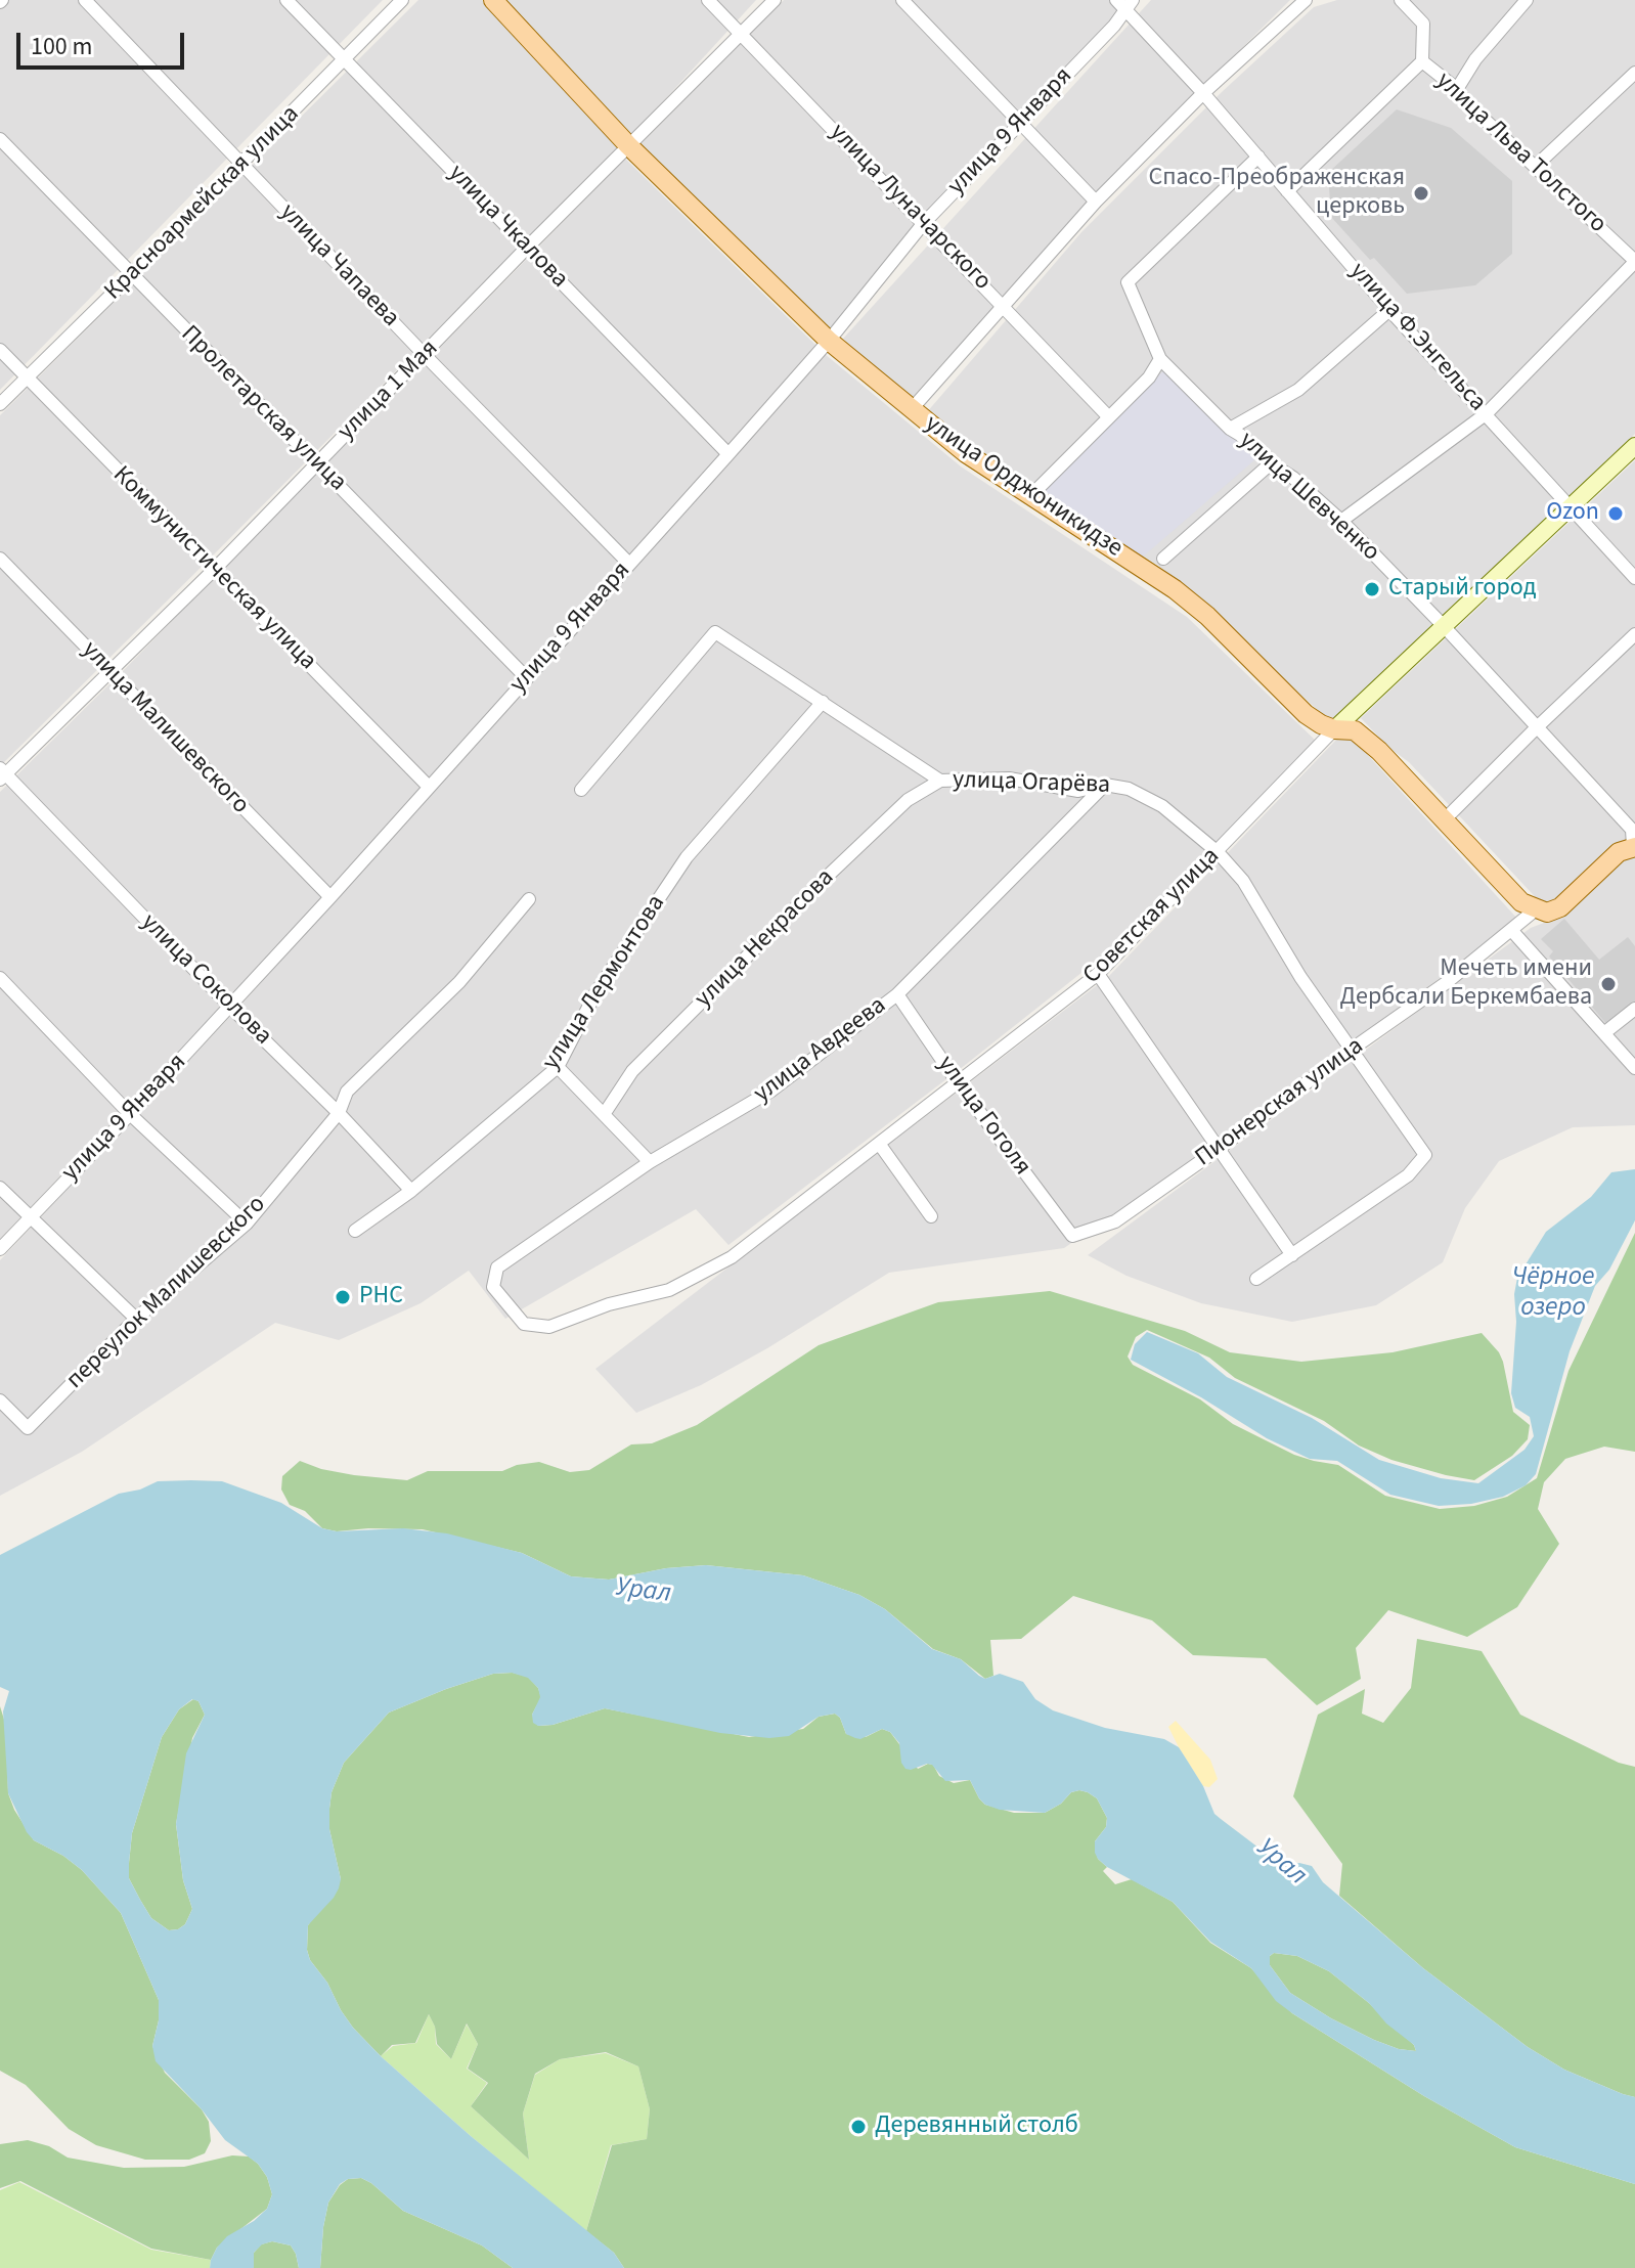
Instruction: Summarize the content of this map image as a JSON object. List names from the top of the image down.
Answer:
{
  "streets": {
    "main road": ["улица Орджоникидзе", "Пионерская улица"],
    "street": [
      "улица 9 Января",
      "улица Льва Толстого",
      "Красноармейская улица",
      "улица Луначарского",
      "улица Чкалова",
      "улица Чапаева",
      "улица Ф.Энгельса",
      "улица 1 Мая",
      "Пролетарская улица",
      "улица Шевченко",
      "Коммунистическая улица",
      "улица Малишевского",
      "улица Огарёва",
      "Советская улица",
      "улица Некрасова",
      "улица Соколова",
      "улица Лермонтова",
      "улица Авдеева",
      "улица Гоголя",
      "переулок Малишевского"
    ]
  },
  "crossings": [
    ["улица 9 Января", "улица Луначарского"],
    ["улица 9 Января", "улица Чкалова"],
    ["улица 9 Января", "улица Чапаева"],
    ["улица 9 Января", "улица Ф.Энгельса"],
    ["улица 9 Января", "Пролетарская улица"],
    ["улица 9 Января", "улица Орджоникидзе"],
    ["улица 9 Января", "Коммунистическая улица"],
    ["улица 9 Января", "улица Малишевского"],
    ["улица 9 Января", "улица Соколова"],
    ["Красноармейская улица", "улица Чкалова"],
    ["Красноармейская улица", "улица Чапаева"],
    ["Красноармейская улица", "Пролетарская улица"],
    ["Красноармейская улица", "Коммунистическая улица"],
    ["улица Луначарского", "улица 1 Мая"],
    ["улица Чкалова", "улица 1 Мая"],
    ["улица Чапаева", "улица 1 Мая"],
    ["улица Ф.Энгельса", "улица Шевченко"],
    ["улица Ф.Энгельса", "Советская улица"],
    ["улица 1 Мая", "Пролетарская улица"],
    ["улица 1 Мая", "улица Орджоникидзе"],
    ["улица 1 Мая", "Коммунистическая улица"],
    ["улица 1 Мая", "улица Малишевского"],
    ["улица 1 Мая", "улица Соколова"],
    ["улица Орджоникидзе", "Советская улица"],
    ["улица Орджоникидзе", "Пионерская улица"],
    ["улица Шевченко", "Советская улица"],
    ["улица Шевченко", "Пионерская улица"],
    ["улица Огарёва", "Советская улица"],
    ["улица Огарёва", "улица Некрасова"],
    ["улица Огарёва", "улица Лермонтова"],
    ["улица Огарёва", "улица Авдеева"],
    ["улица Огарёва", "Пионерская улица"],
    ["Советская улица", "улица Авдеева"],
    ["Советская улица", "улица Гоголя"],
    ["улица Соколова", "улица Лермонтова"],
    ["улица Соколова", "переулок Малишевского"],
    ["улица Авдеева", "улица Гоголя"],
    ["Пионерская улица", "улица Гоголя"]
  ],
  "water": ["Чёрное озеро", "Урал"],
  "places": [
    "Спасо-Преображенская церковь",
    "Ozon",
    "Старый город",
    "Мечеть имени Дербсали Беркембаева",
    "РНС",
    "Деревянный столб"
  ],
  "scale_bar": "100 m"
}
